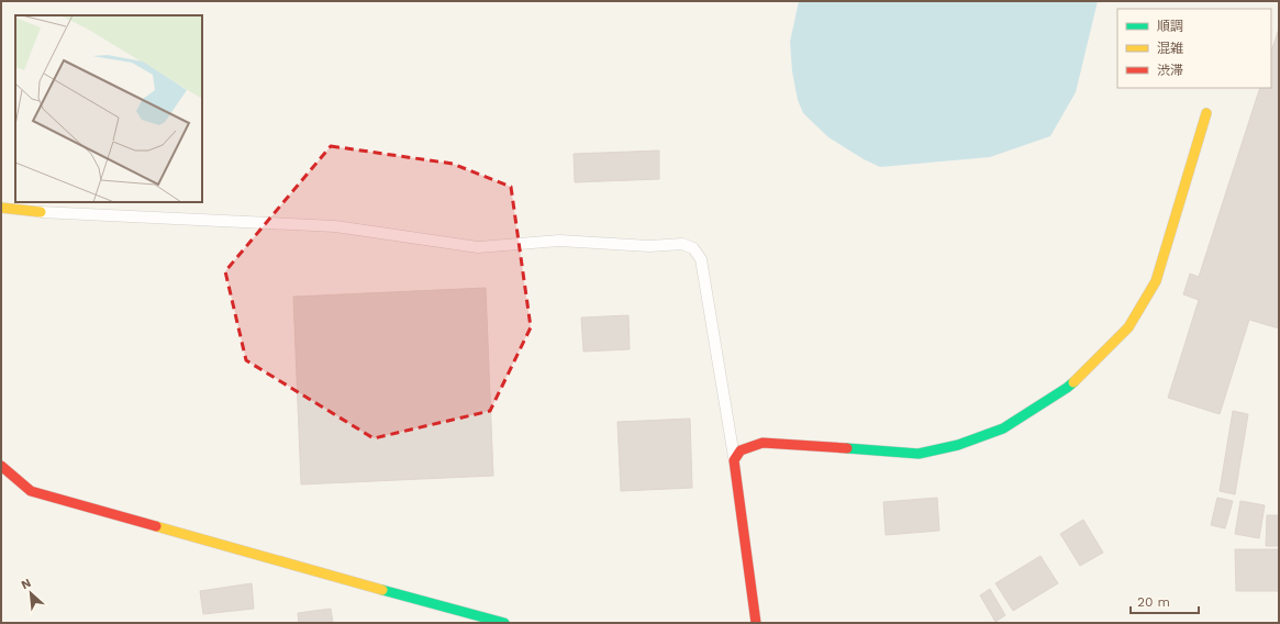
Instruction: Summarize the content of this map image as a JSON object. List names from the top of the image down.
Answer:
{
  "legend": ["順調", "混雑", "渋滞"],
  "scale_bar": "20 m",
  "north": "top left"
}
